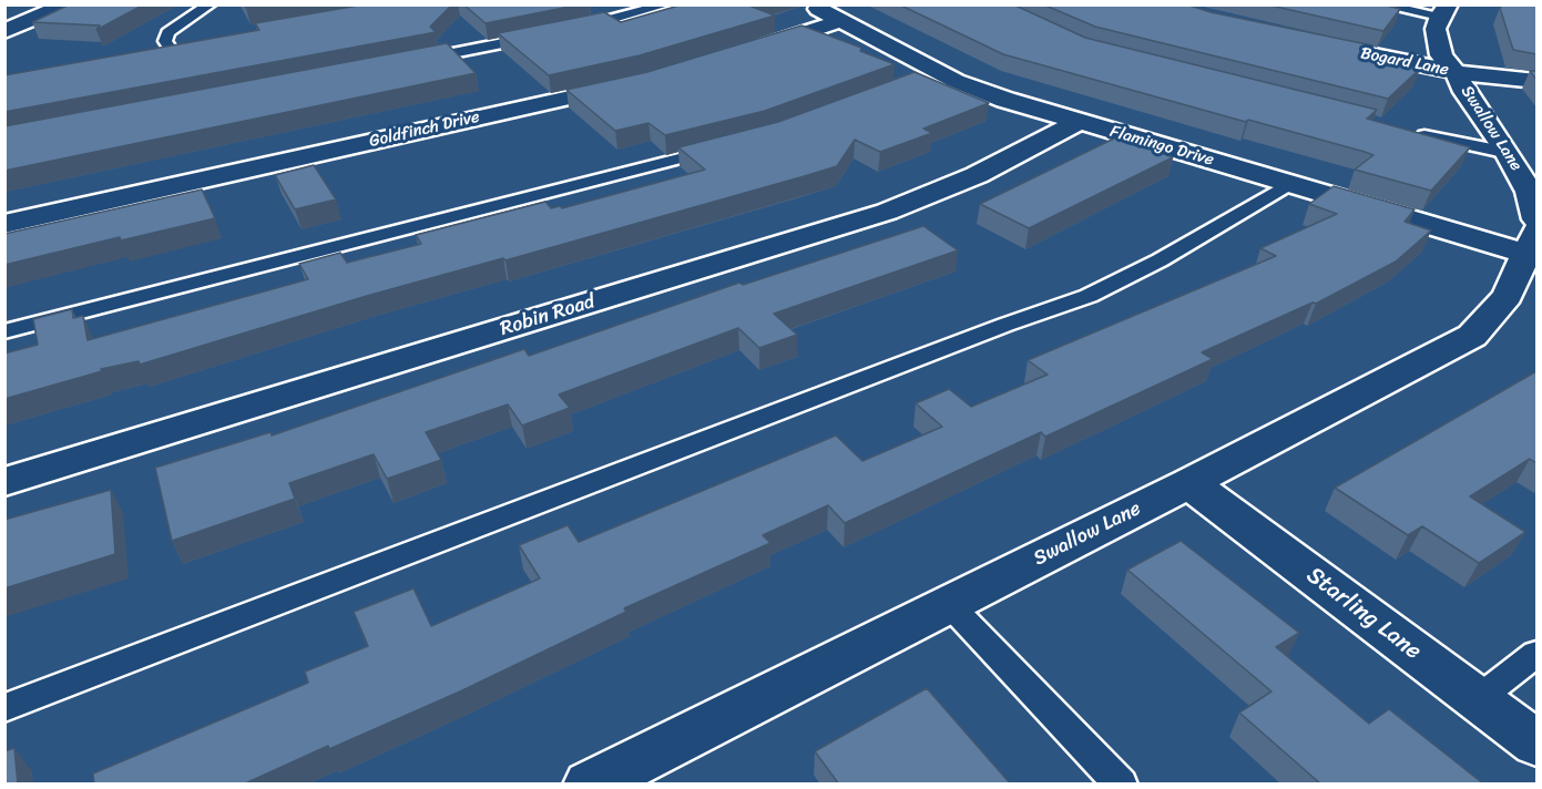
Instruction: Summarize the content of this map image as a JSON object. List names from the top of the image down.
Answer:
{
  "streets": {
    "street": [
      "Bogard Lane",
      "Swallow Lane",
      "Goldfinch Drive",
      "Flamingo Drive",
      "Robin Road",
      "Starling Lane"
    ]
  },
  "crossings": [
    ["Bogard Lane", "Swallow Lane"],
    ["Swallow Lane", "Flamingo Drive"],
    ["Swallow Lane", "Starling Lane"],
    ["Flamingo Drive", "Robin Road"]
  ]
}
